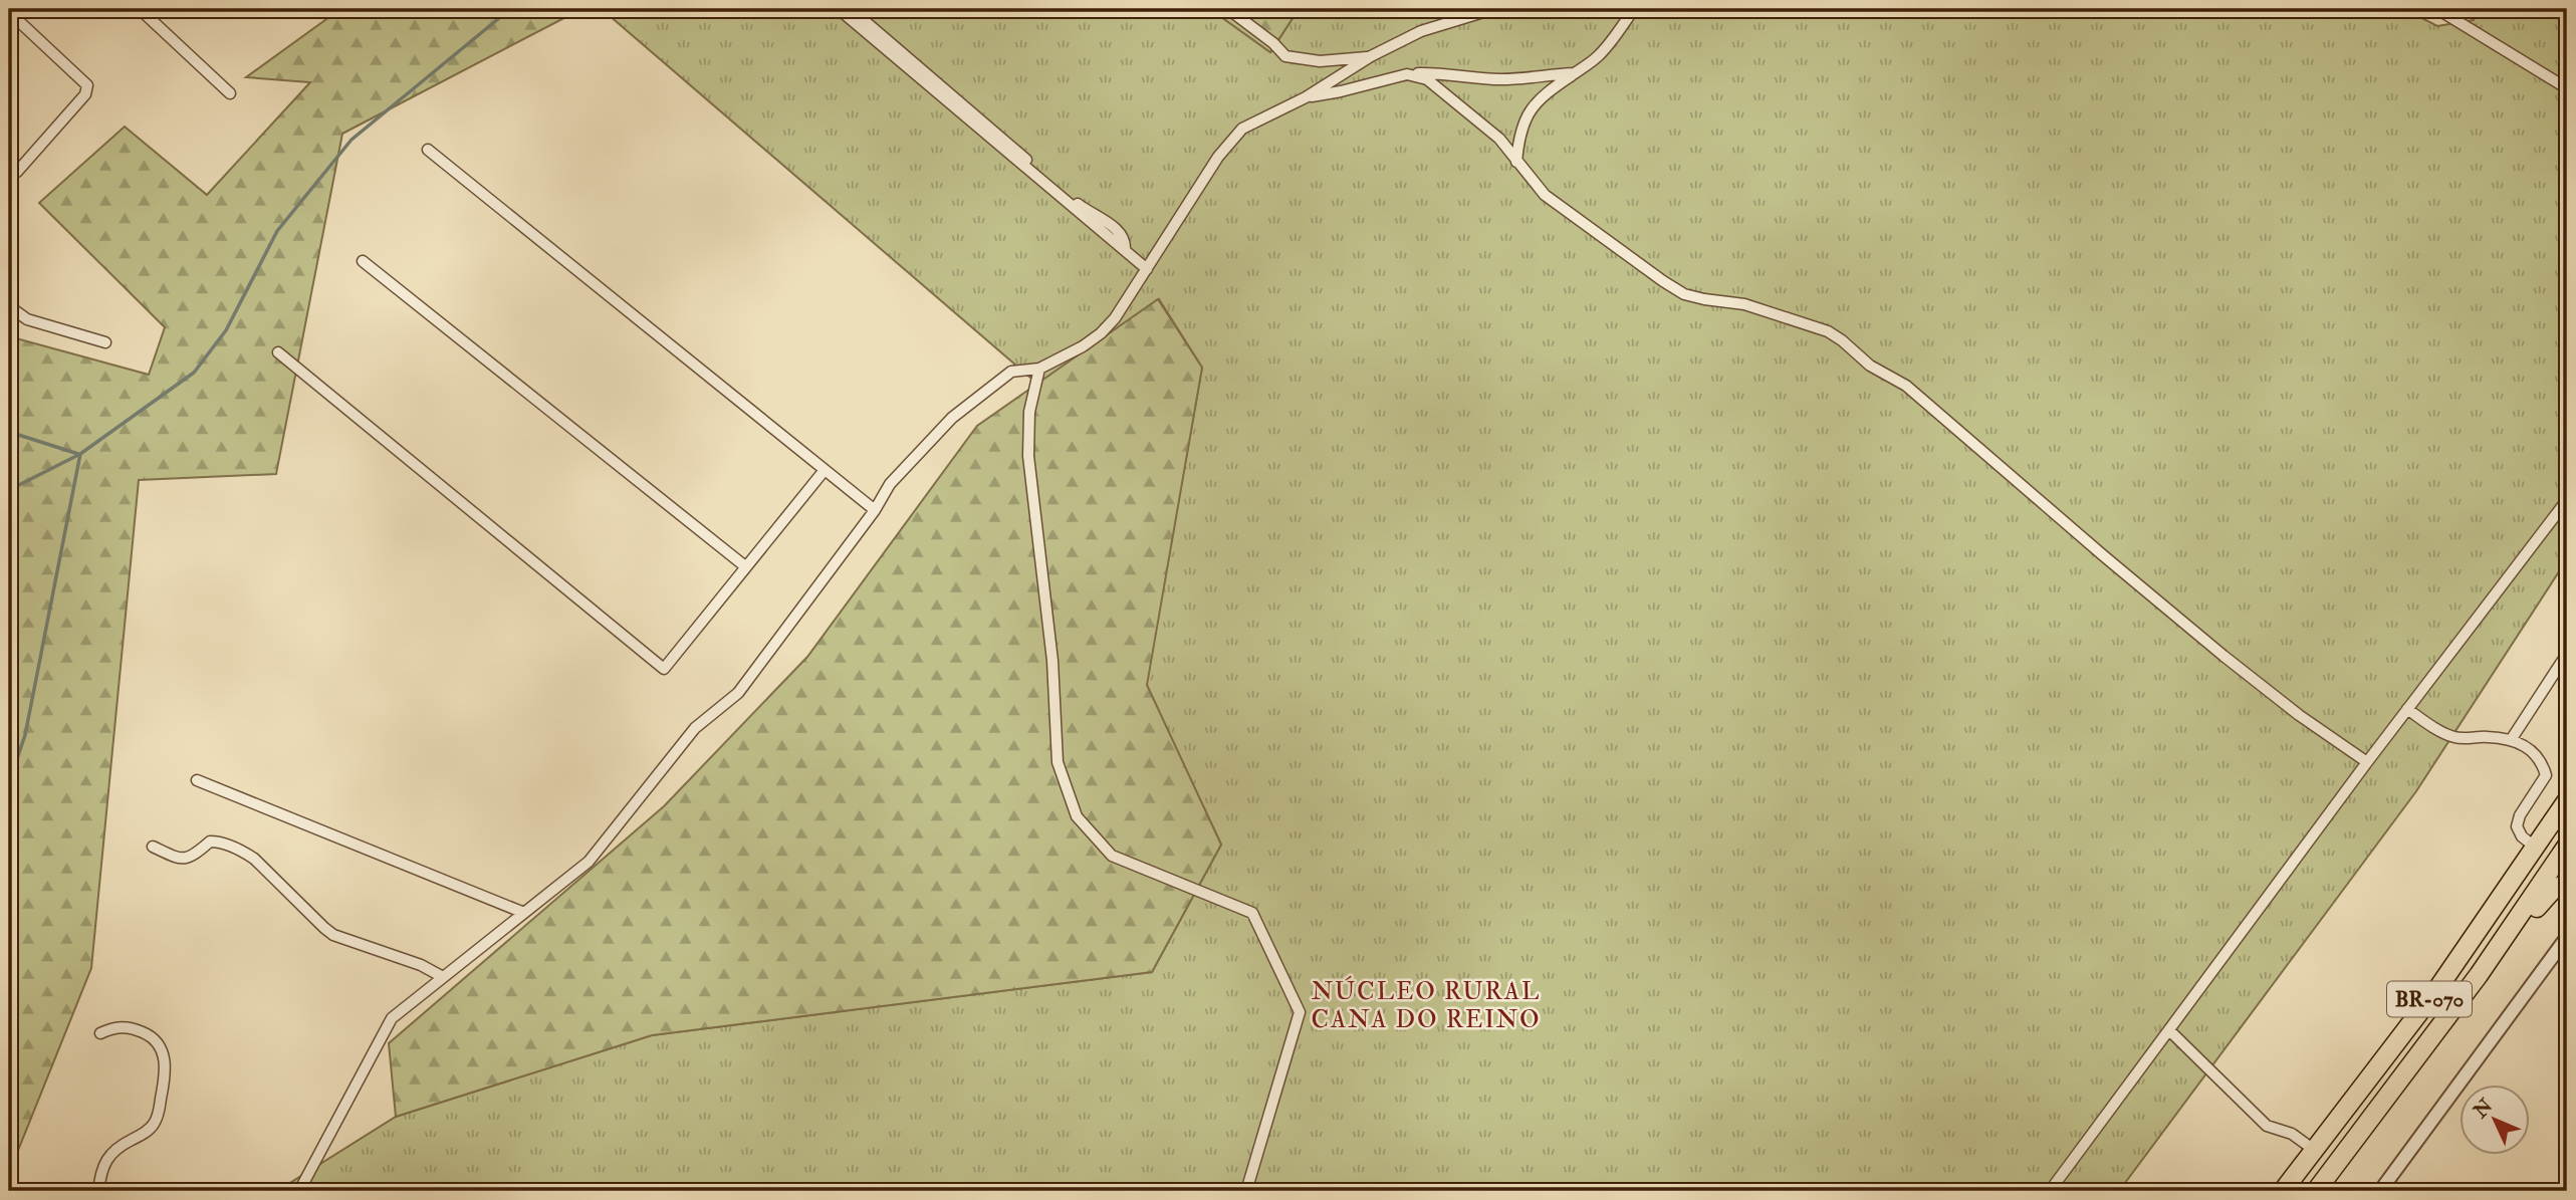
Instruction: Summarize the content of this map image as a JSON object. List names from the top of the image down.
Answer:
{
  "streets": {
    "highway": ["BR-070"]
  },
  "districts": ["NÚCLEO RURAL CANA DO REINO"],
  "north": "top left"
}
